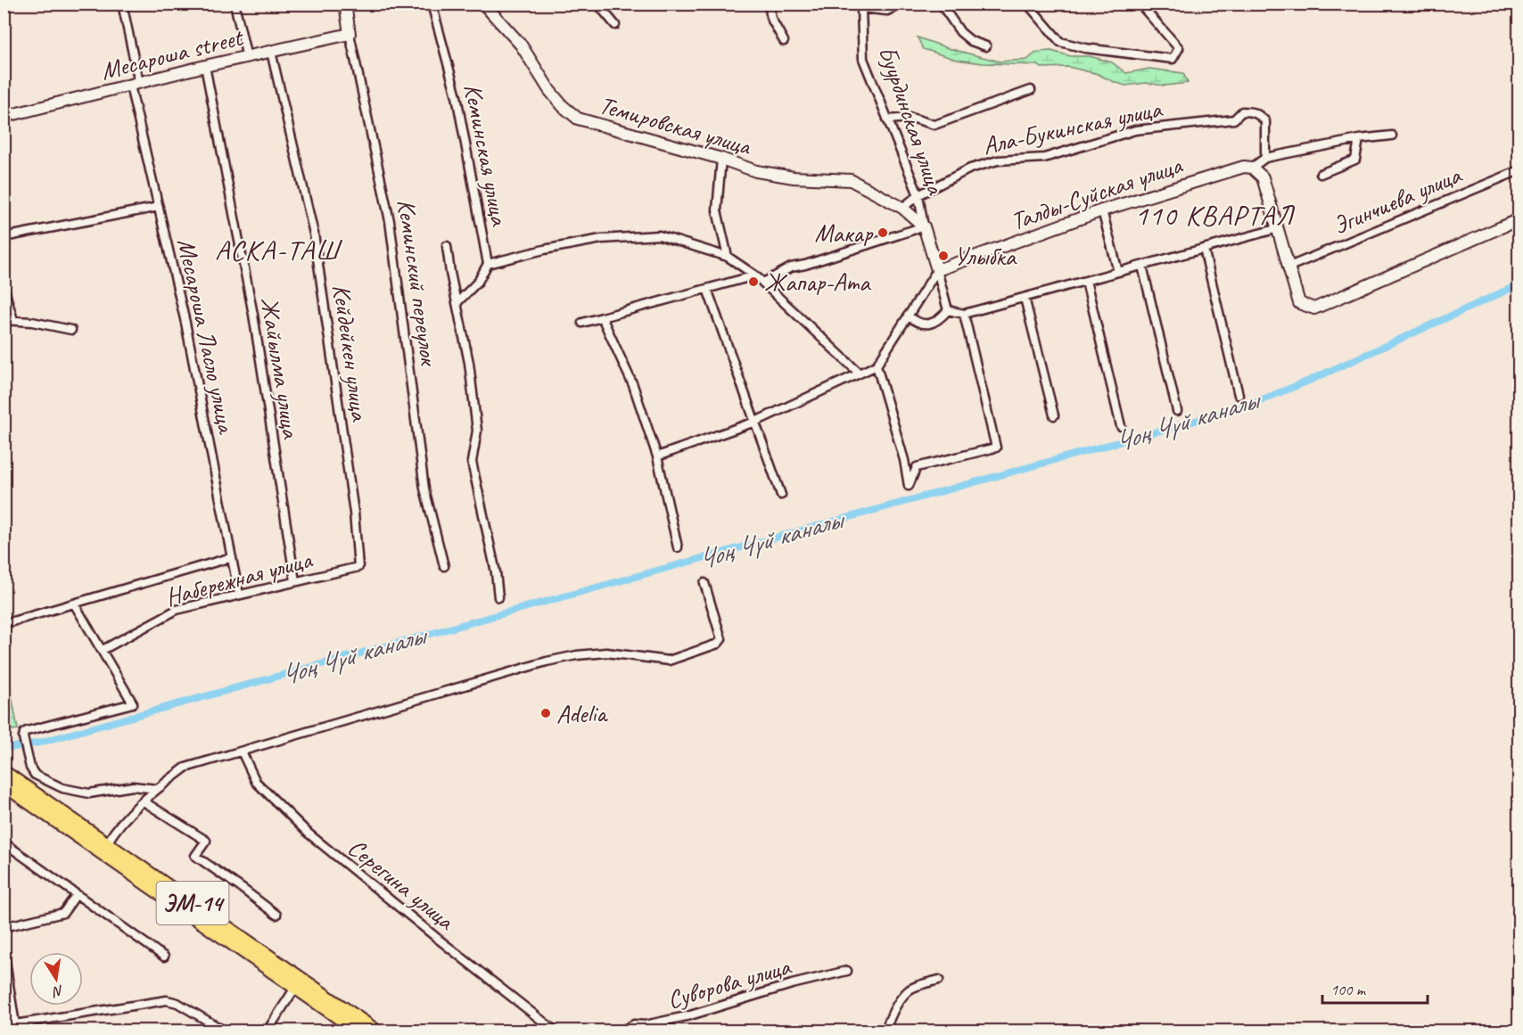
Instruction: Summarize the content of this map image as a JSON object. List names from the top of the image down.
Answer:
{
  "streets": {
    "main road": ["ЭМ-14"],
    "street": [
      "Месароша street",
      "Буурдинская улица",
      "Темировская улица",
      "Ала-Букинская улица",
      "Кеминская улица",
      "Талды-Суйская улица",
      "Эгинчиева улица",
      "Кеминский переулок",
      "Месароша Ласло улица",
      "Кейдейкен улица",
      "Жайылма улица",
      "Набережная улица",
      "Серегина улица",
      "Суворова улица"
    ]
  },
  "crossings": [
    ["Месароша street", "Кеминский переулок"],
    ["Месароша street", "Месароша Ласло улица"],
    ["Месароша street", "Кейдейкен улица"],
    ["Месароша street", "Жайылма улица"],
    ["Буурдинская улица", "Темировская улица"],
    ["Буурдинская улица", "Ала-Букинская улица"],
    ["Буурдинская улица", "Талды-Суйская улица"],
    ["Ала-Букинская улица", "Талды-Суйская улица"],
    ["Месароша Ласло улица", "Набережная улица"],
    ["Кейдейкен улица", "Набережная улица"],
    ["Жайылма улица", "Набережная улица"]
  ],
  "districts": ["110 КВАРТАЛ", "АСКА-ТАШ"],
  "water": ["Чоң Чүй каналы"],
  "places": [
    "Макар",
    "Улыбка",
    "Жапар-Ата",
    "Adelia"
  ],
  "scale_bar": "100 m",
  "north": "bottom"
}
